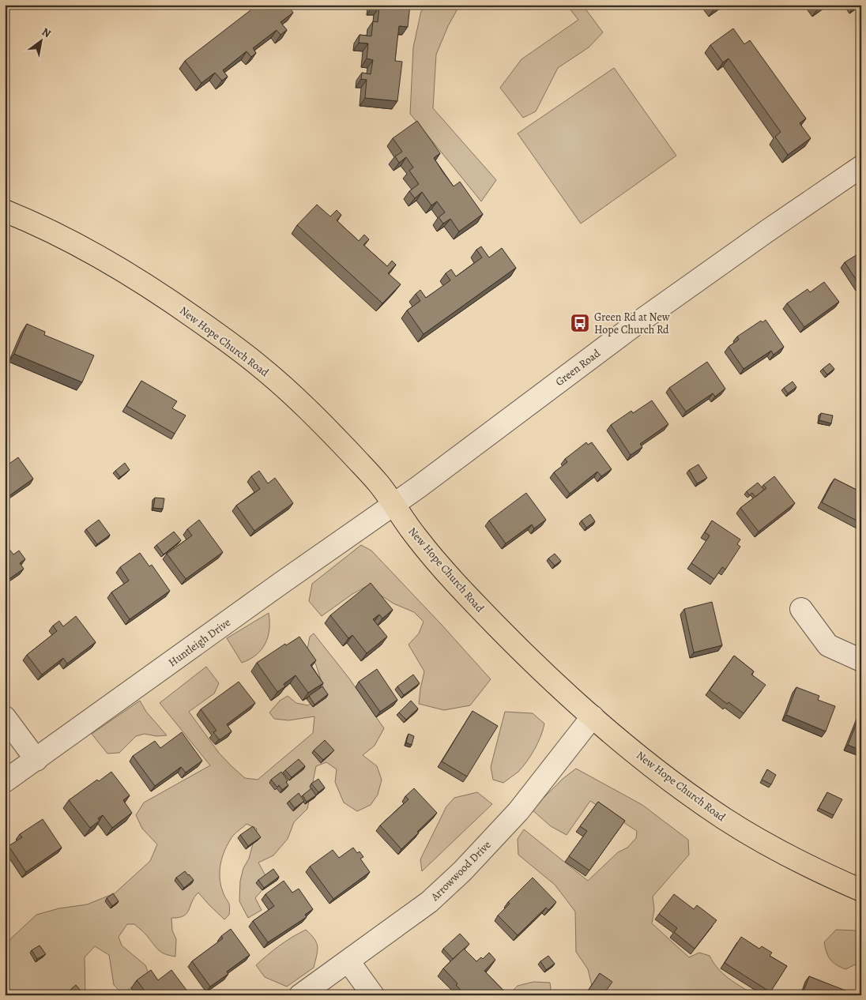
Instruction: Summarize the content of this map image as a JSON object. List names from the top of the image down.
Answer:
{
  "streets": {
    "main road": ["New Hope Church Road"],
    "street": ["Green Road", "Huntleigh Drive", "Arrowwood Drive"]
  },
  "crossings": [
    ["New Hope Church Road", "Green Road"],
    ["New Hope Church Road", "Huntleigh Drive"],
    ["New Hope Church Road", "Arrowwood Drive"],
    ["Green Road", "Huntleigh Drive"]
  ],
  "places": {
    "bus stop": ["Green Rd at New Hope Church Rd"]
  },
  "north": "top right"
}
